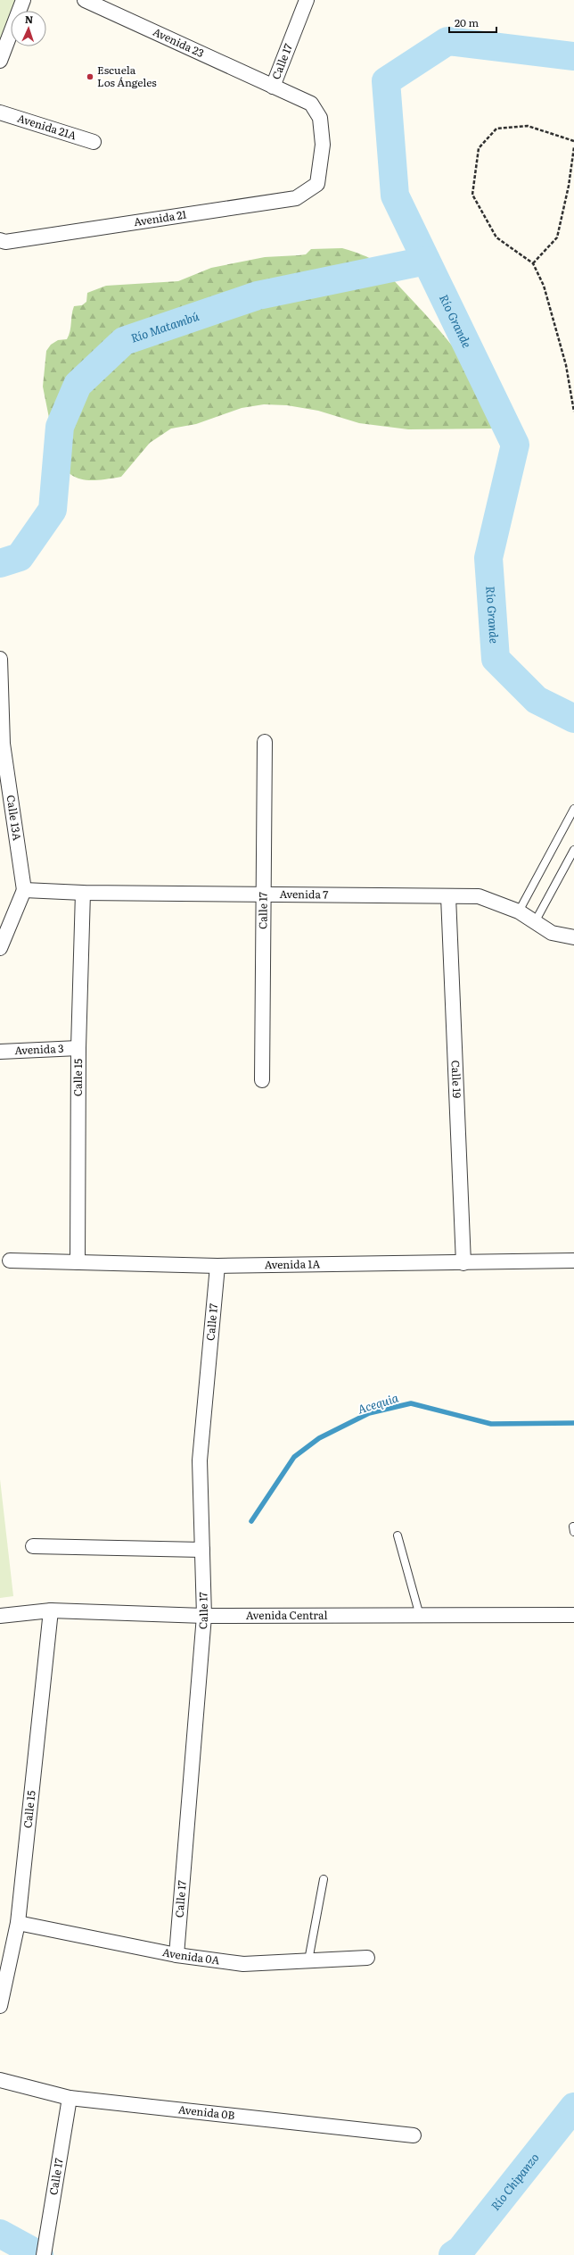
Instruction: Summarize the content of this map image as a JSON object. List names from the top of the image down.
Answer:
{
  "streets": {
    "street": [
      "Avenida 23",
      "Calle 17",
      "Avenida 21A",
      "Avenida 21",
      "Calle 13A",
      "Avenida 7",
      "Avenida 3",
      "Calle 15",
      "Calle 19",
      "Avenida 1A",
      "Avenida Central",
      "Avenida 0A",
      "Avenida 0B"
    ]
  },
  "crossings": [
    ["Avenida 23", "Calle 17"],
    ["Calle 17", "Avenida 21"],
    ["Calle 17", "Avenida 7"],
    ["Calle 17", "Avenida 1A"],
    ["Calle 17", "Avenida Central"],
    ["Calle 17", "Avenida 0A"],
    ["Calle 17", "Avenida 0B"],
    ["Calle 13A", "Avenida 7"],
    ["Avenida 7", "Calle 15"],
    ["Avenida 7", "Calle 19"],
    ["Avenida 3", "Calle 15"],
    ["Calle 15", "Avenida 1A"],
    ["Calle 15", "Avenida Central"],
    ["Calle 15", "Avenida 0A"],
    ["Calle 19", "Avenida 1A"]
  ],
  "water": [
    "Río Grande",
    "Río Matambú",
    "Acequia",
    "Río Chipanzo"
  ],
  "places": ["Escuela Los Ángeles"],
  "scale_bar": "20 m",
  "north": "top"
}
